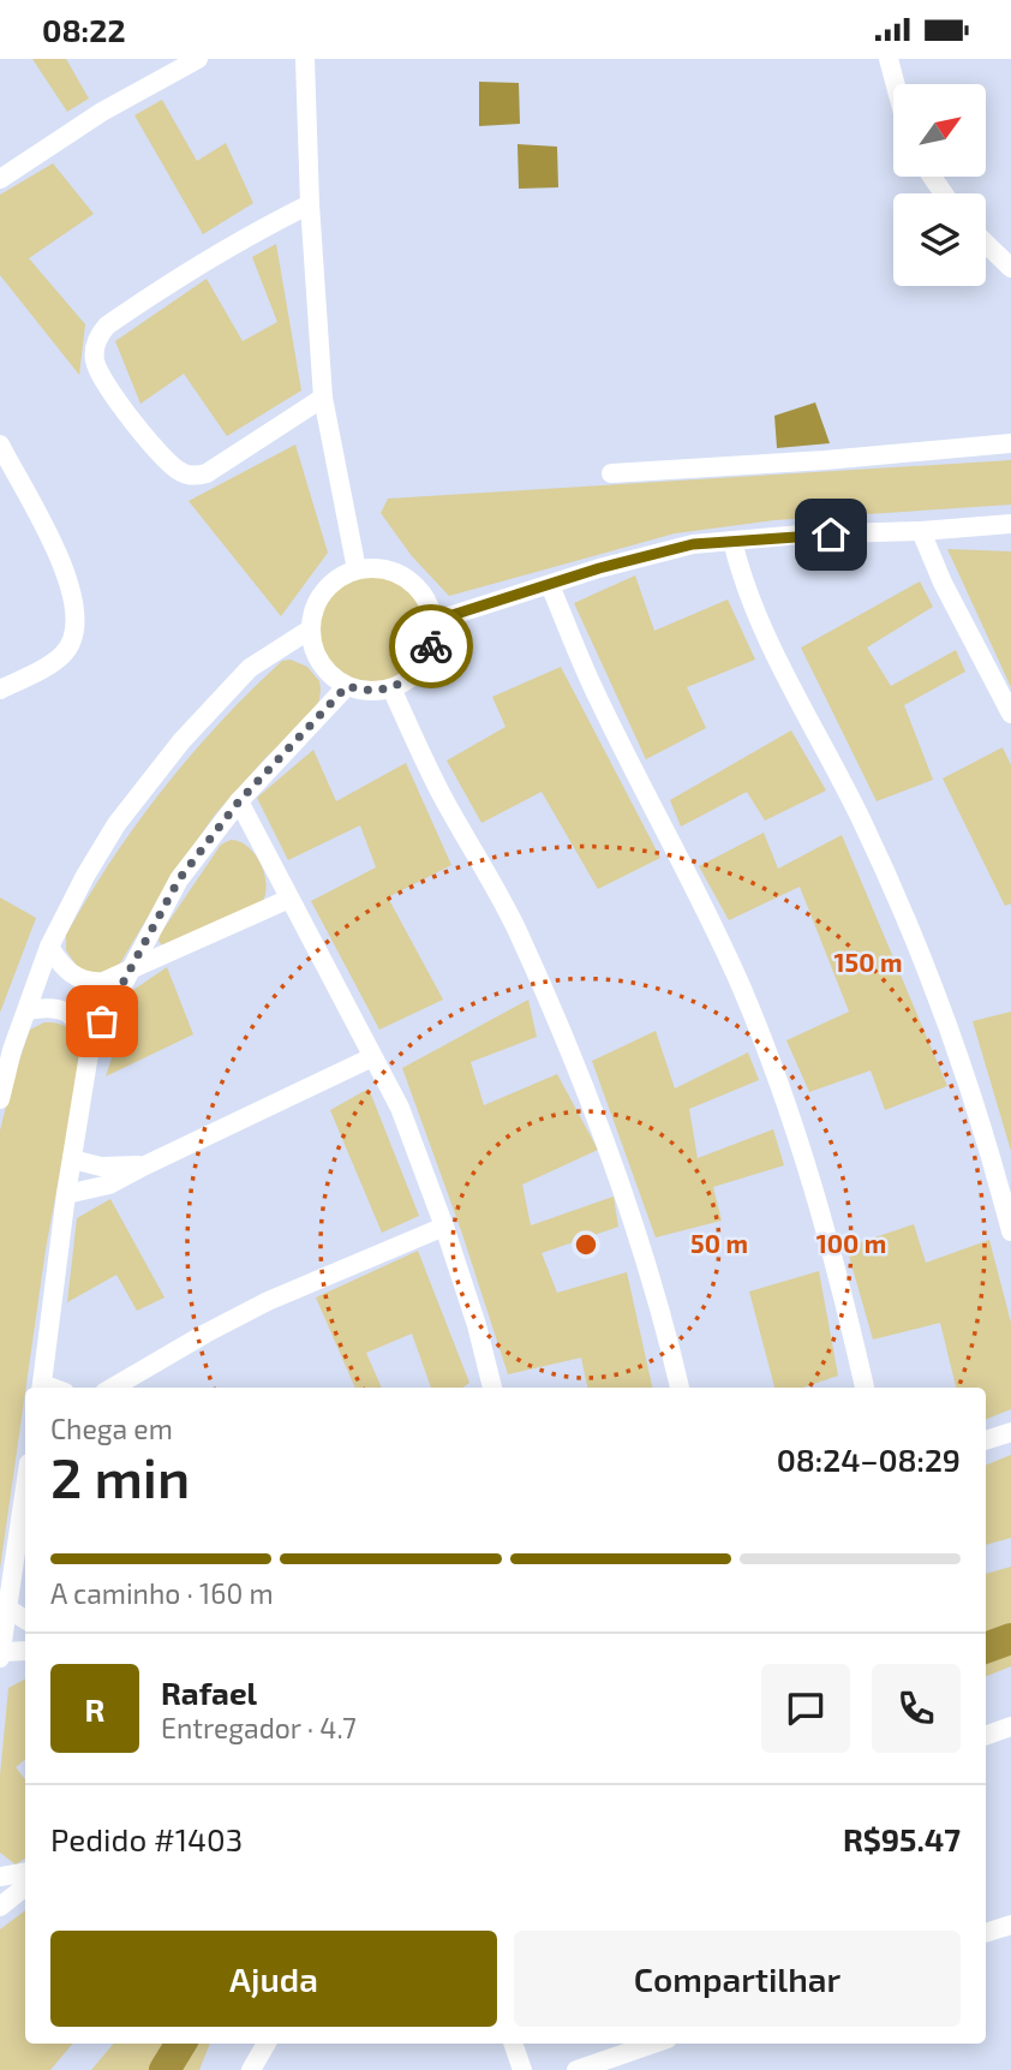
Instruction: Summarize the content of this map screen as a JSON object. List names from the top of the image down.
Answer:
{
  "north": "top right",
  "page": {
    "status": "08:22",
    "heading": ["2 min", "Chega em", "08:24–08:29"],
    "panel": [
      "Rafael",
      "Entregador · 4.7",
      "Pedido #1403",
      "R$95.47"
    ],
    "bar": "A caminho · 160 m",
    "round": "R",
    "buttons": ["Ajuda", "Compartilhar"]
  },
  "rings": ["150 m", "50 m", "100 m"]
}
